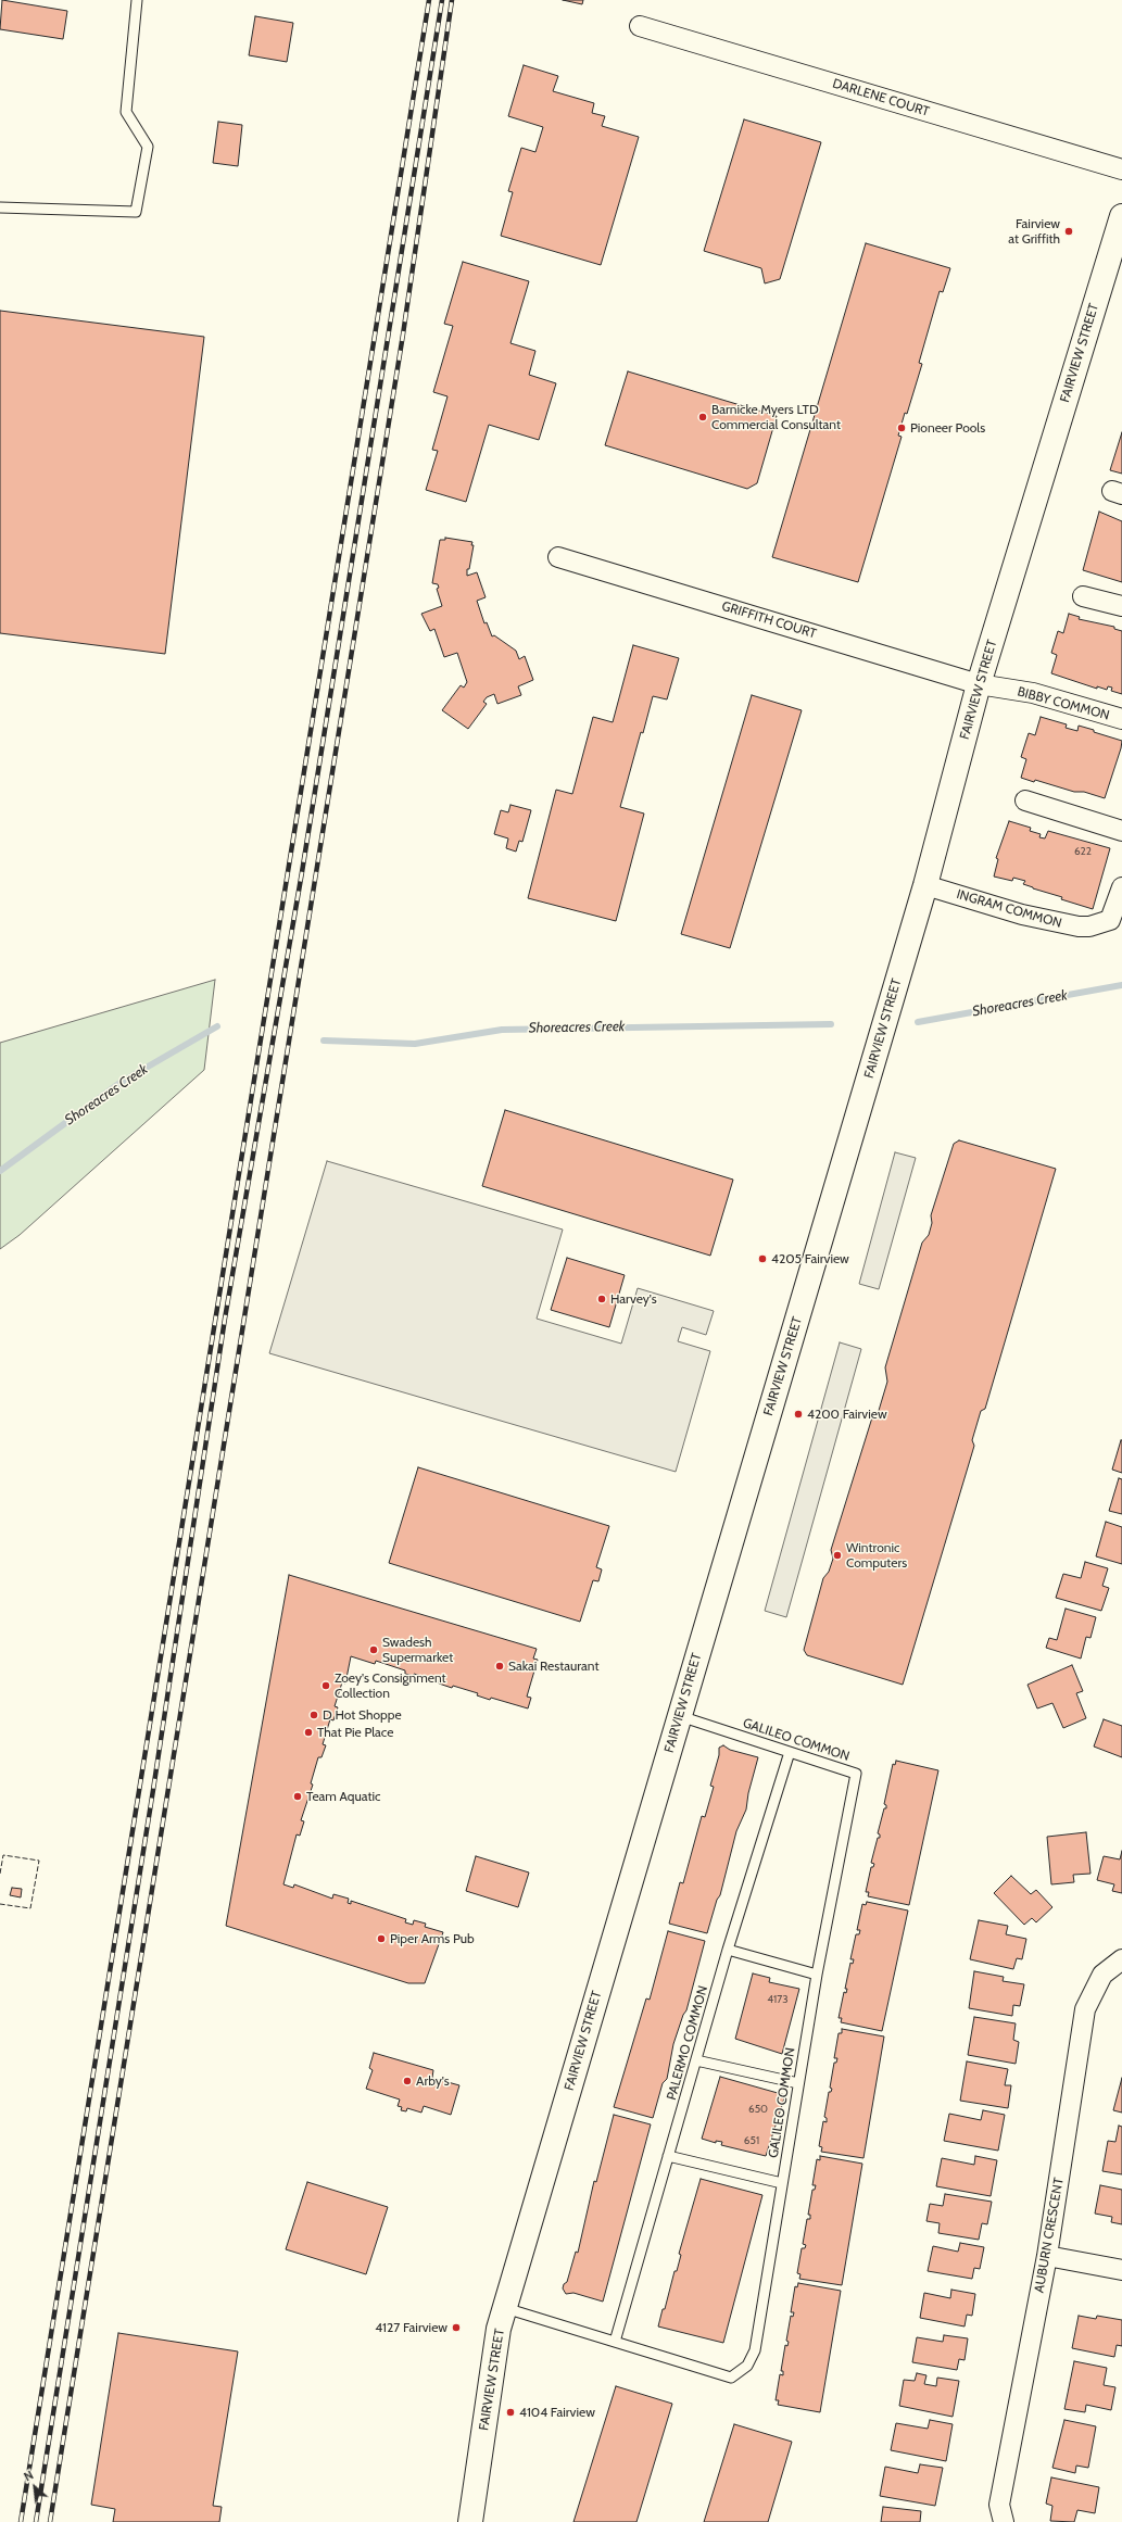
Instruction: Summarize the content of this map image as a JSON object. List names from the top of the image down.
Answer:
{
  "streets": {
    "main road": ["FAIRVIEW STREET"],
    "street": [
      "DARLENE COURT",
      "GRIFFITH COURT",
      "BIBBY COMMON",
      "INGRAM COMMON",
      "AUBURN CRESCENT"
    ],
    "lane": ["GALILEO COMMON", "PALERMO COMMON"]
  },
  "crossings": [
    ["FAIRVIEW STREET", "GRIFFITH COURT"],
    ["FAIRVIEW STREET", "BIBBY COMMON"],
    ["FAIRVIEW STREET", "INGRAM COMMON"],
    ["FAIRVIEW STREET", "GALILEO COMMON"],
    ["GRIFFITH COURT", "BIBBY COMMON"],
    ["GALILEO COMMON", "PALERMO COMMON"]
  ],
  "water": ["Shoreacres Creek"],
  "places": [
    "Fairview at Griffith",
    "Barnicke Myers LTD Commercial Consultant",
    "Pioneer Pools",
    "4205 Fairview",
    "Harvey's",
    "4200 Fairview",
    "Wintronic Computers",
    "Swadesh Supermarket",
    "Sakai Restaurant",
    "Zoey's Consignment Collection",
    "D Hot Shoppe",
    "That Pie Place",
    "Team Aquatic",
    "Piper Arms Pub",
    "Arby's",
    "4127 Fairview",
    "4104 Fairview"
  ],
  "house_numbers": [
    "622",
    "4173",
    "650",
    "651"
  ],
  "north": "top left"
}
